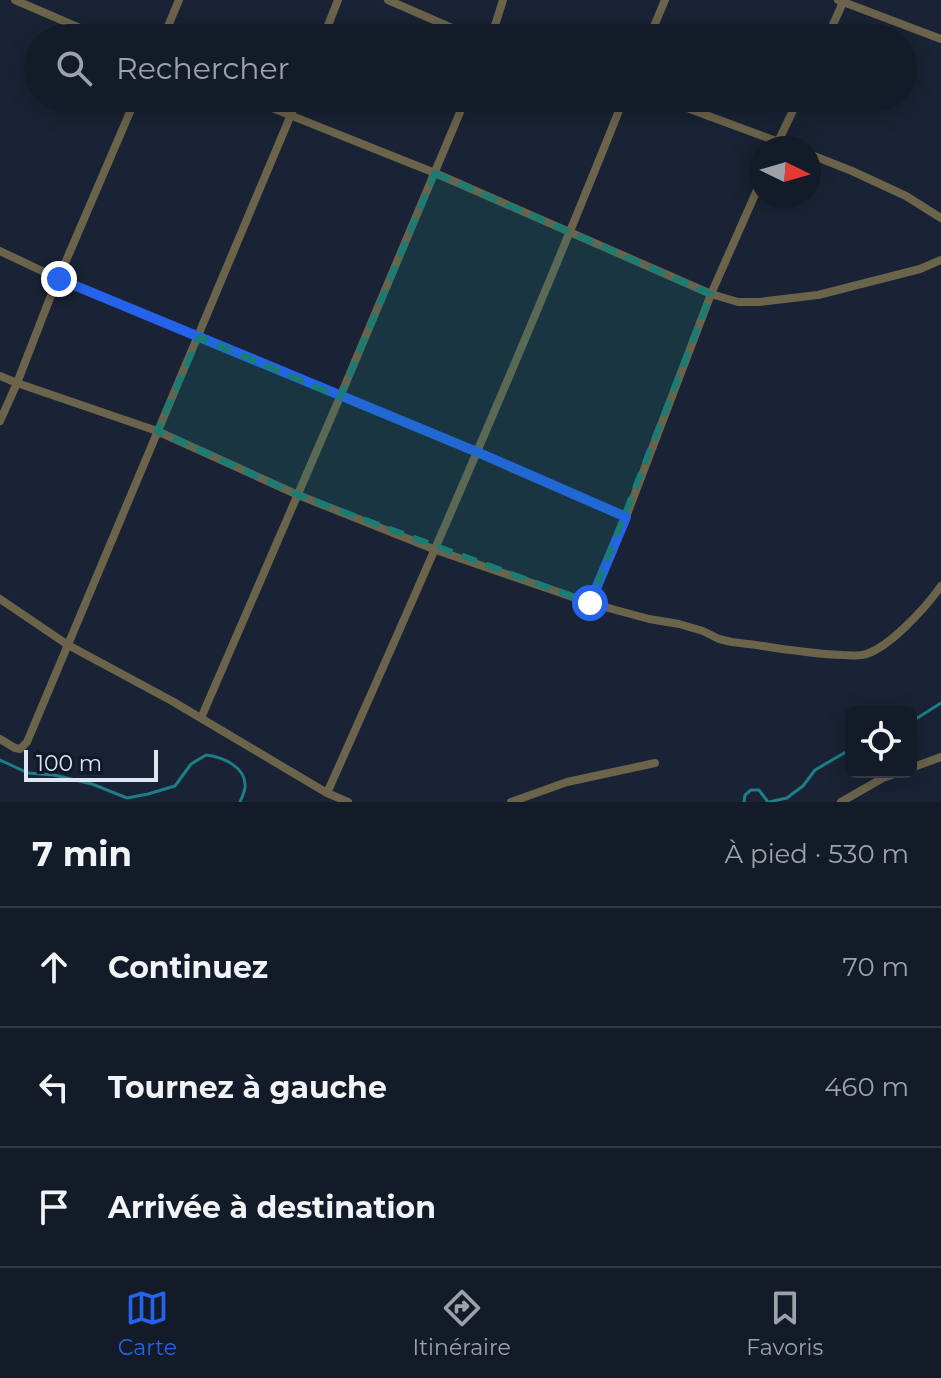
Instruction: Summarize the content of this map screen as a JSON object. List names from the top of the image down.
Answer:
{
  "scale_bar": "100 m",
  "north": "right",
  "page": {
    "search": "Rechercher",
    "scale": "100 m",
    "heading": ["7 min", "À pied · 530 m"],
    "list": [
      ["Continuez", "70 m"],
      ["Tournez à gauche", "460 m"],
      "Arrivée à destination"
    ],
    "nav": ["Carte", "Itinéraire", "Favoris"]
  }
}
